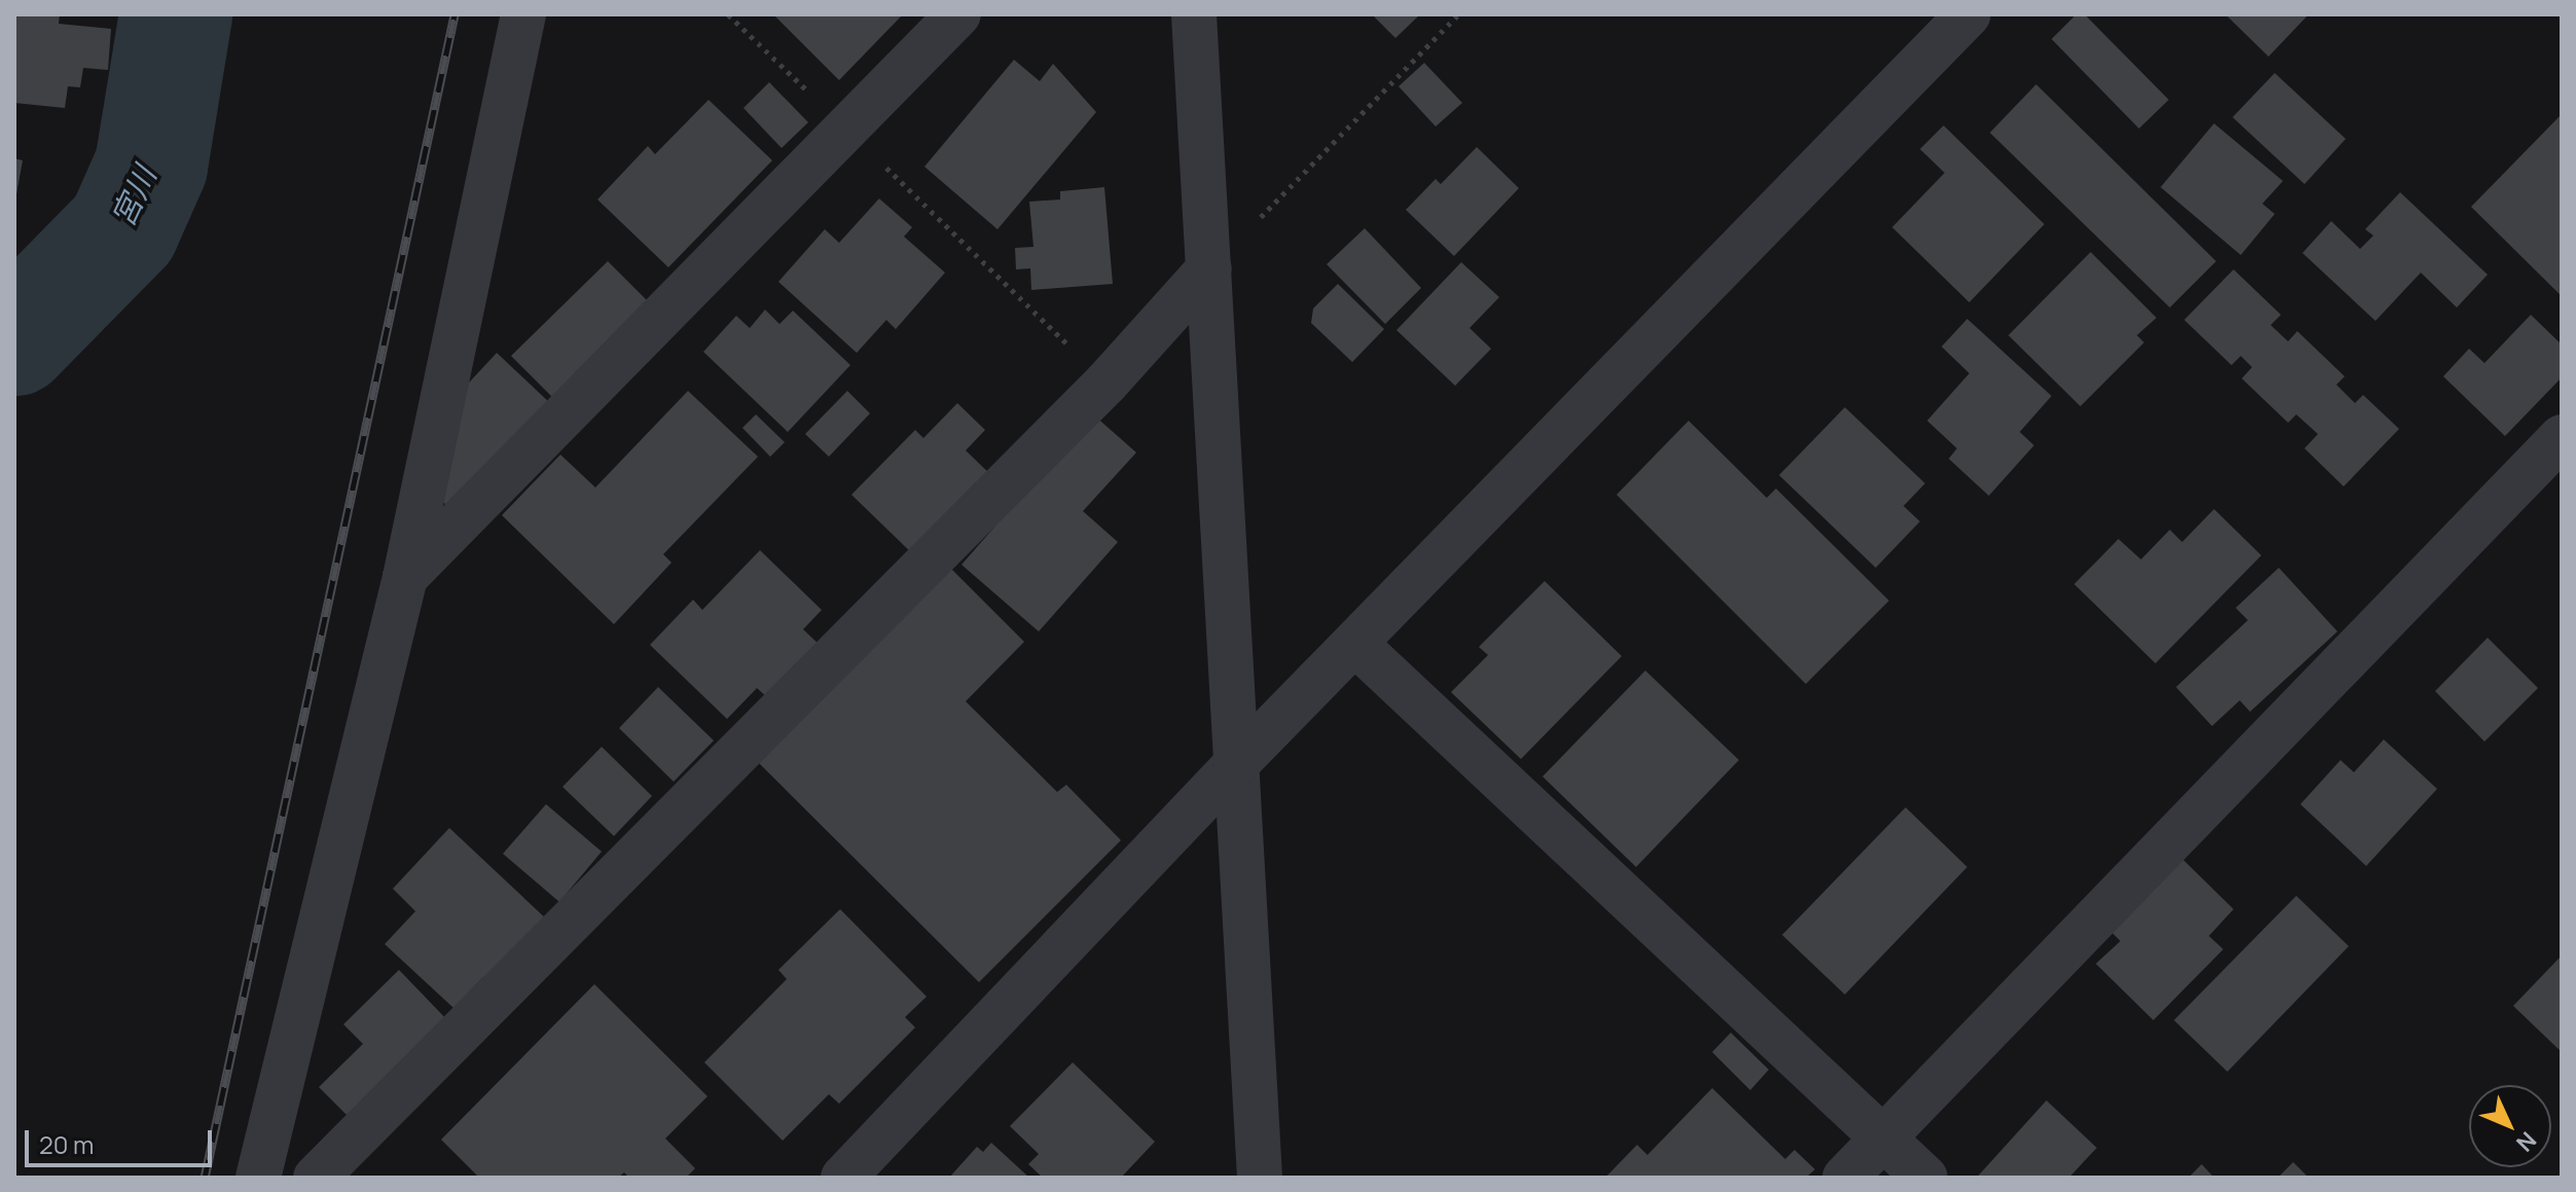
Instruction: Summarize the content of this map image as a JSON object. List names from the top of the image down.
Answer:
{
  "water": ["宮川"],
  "scale_bar": "20 m",
  "north": "bottom right"
}
